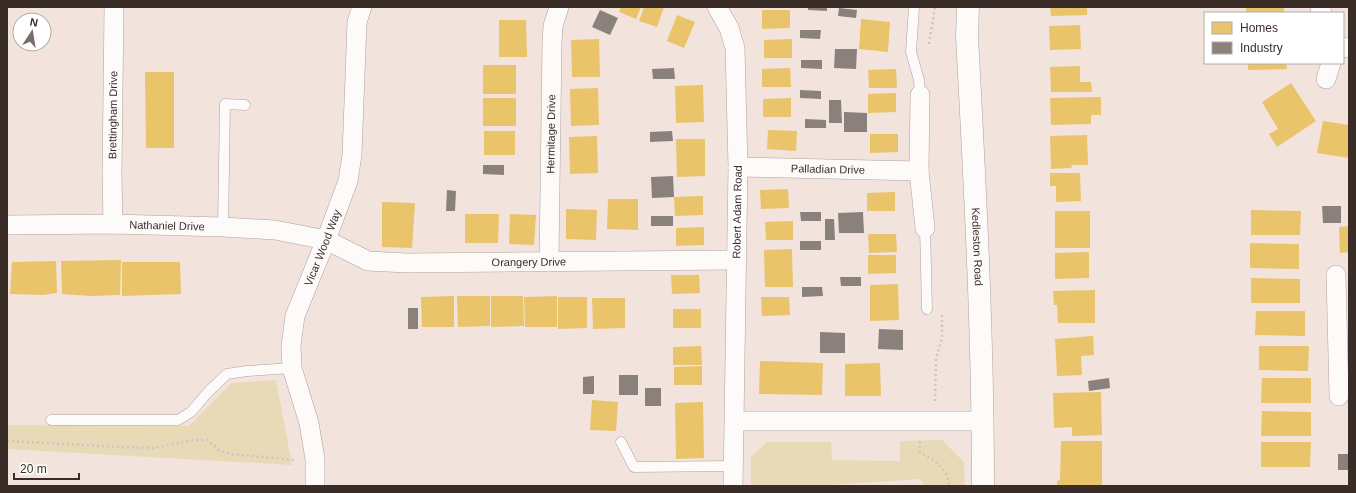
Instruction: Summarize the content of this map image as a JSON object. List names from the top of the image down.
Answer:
{
  "streets": {
    "street": [
      "Brettingham Drive",
      "Hermitage Drive",
      "Palladian Drive",
      "Robert Adam Road",
      "Nathaniel Drive",
      "Kedleston Road",
      "Vicar Wood Way",
      "Orangery Drive"
    ]
  },
  "crossings": [
    ["Brettingham Drive", "Nathaniel Drive"],
    ["Hermitage Drive", "Orangery Drive"],
    ["Palladian Drive", "Robert Adam Road"],
    ["Robert Adam Road", "Orangery Drive"],
    ["Nathaniel Drive", "Vicar Wood Way"],
    ["Nathaniel Drive", "Orangery Drive"],
    ["Vicar Wood Way", "Orangery Drive"]
  ],
  "legend": ["Homes", "Industry"],
  "scale_bar": "20 m",
  "north": "top"
}
